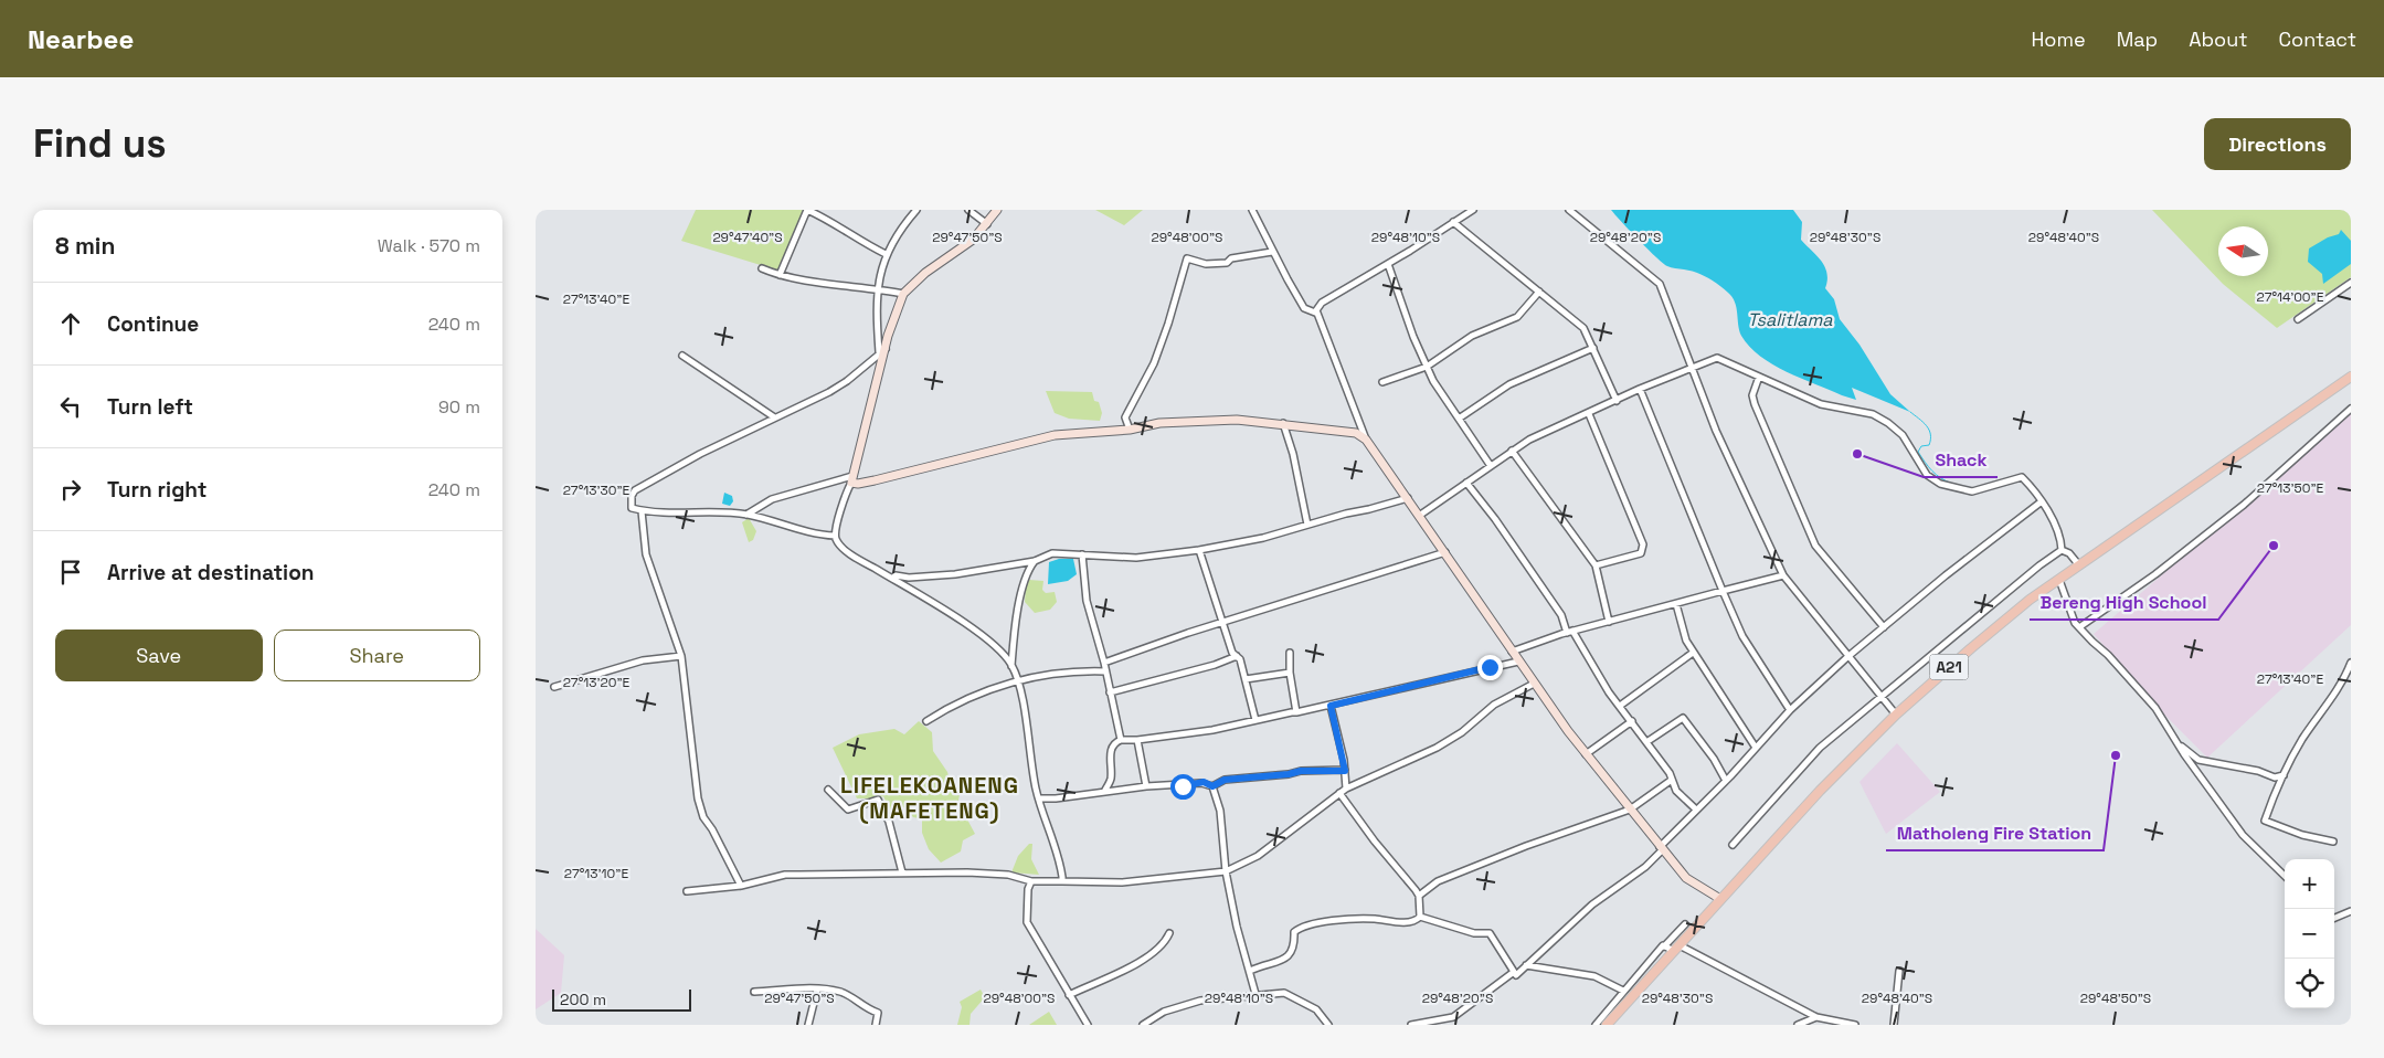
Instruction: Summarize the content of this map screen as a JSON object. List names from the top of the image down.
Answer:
{
  "streets": {
    "main road": ["A21"]
  },
  "districts": ["LIFELEKOANENG (MAFETENG)"],
  "water": ["Tsalitlama"],
  "places": ["Shack", "Bereng High School", "Matholeng Fire Station"],
  "scale_bar": "200 m",
  "north": "left",
  "page": {
    "header": "Nearbee",
    "nav": [
      "Home",
      "Map",
      "About",
      "Contact"
    ],
    "buttons": [
      "Directions",
      ["Save", "Share"]
    ],
    "title": "Find us",
    "heading": ["8 min", "Walk · 570 m"],
    "list": [
      ["Continue", "240 m"],
      ["Turn left", "90 m"],
      ["Turn right", "240 m"],
      "Arrive at destination"
    ],
    "map_buttons": ["+", "−"],
    "scale": "200 m"
  },
  "coordinates": [
    "29°47'40\"S",
    "29°47'50\"S",
    "29°48'00\"S",
    "29°48'10\"S",
    "29°48'20\"S",
    "29°48'30\"S",
    "29°48'40\"S",
    "27°14'00\"E",
    "27°13'40\"E",
    "27°13'50\"E",
    "27°13'30\"E",
    "27°13'20\"E",
    "27°13'10\"E",
    "29°48'50\"S"
  ]
}
